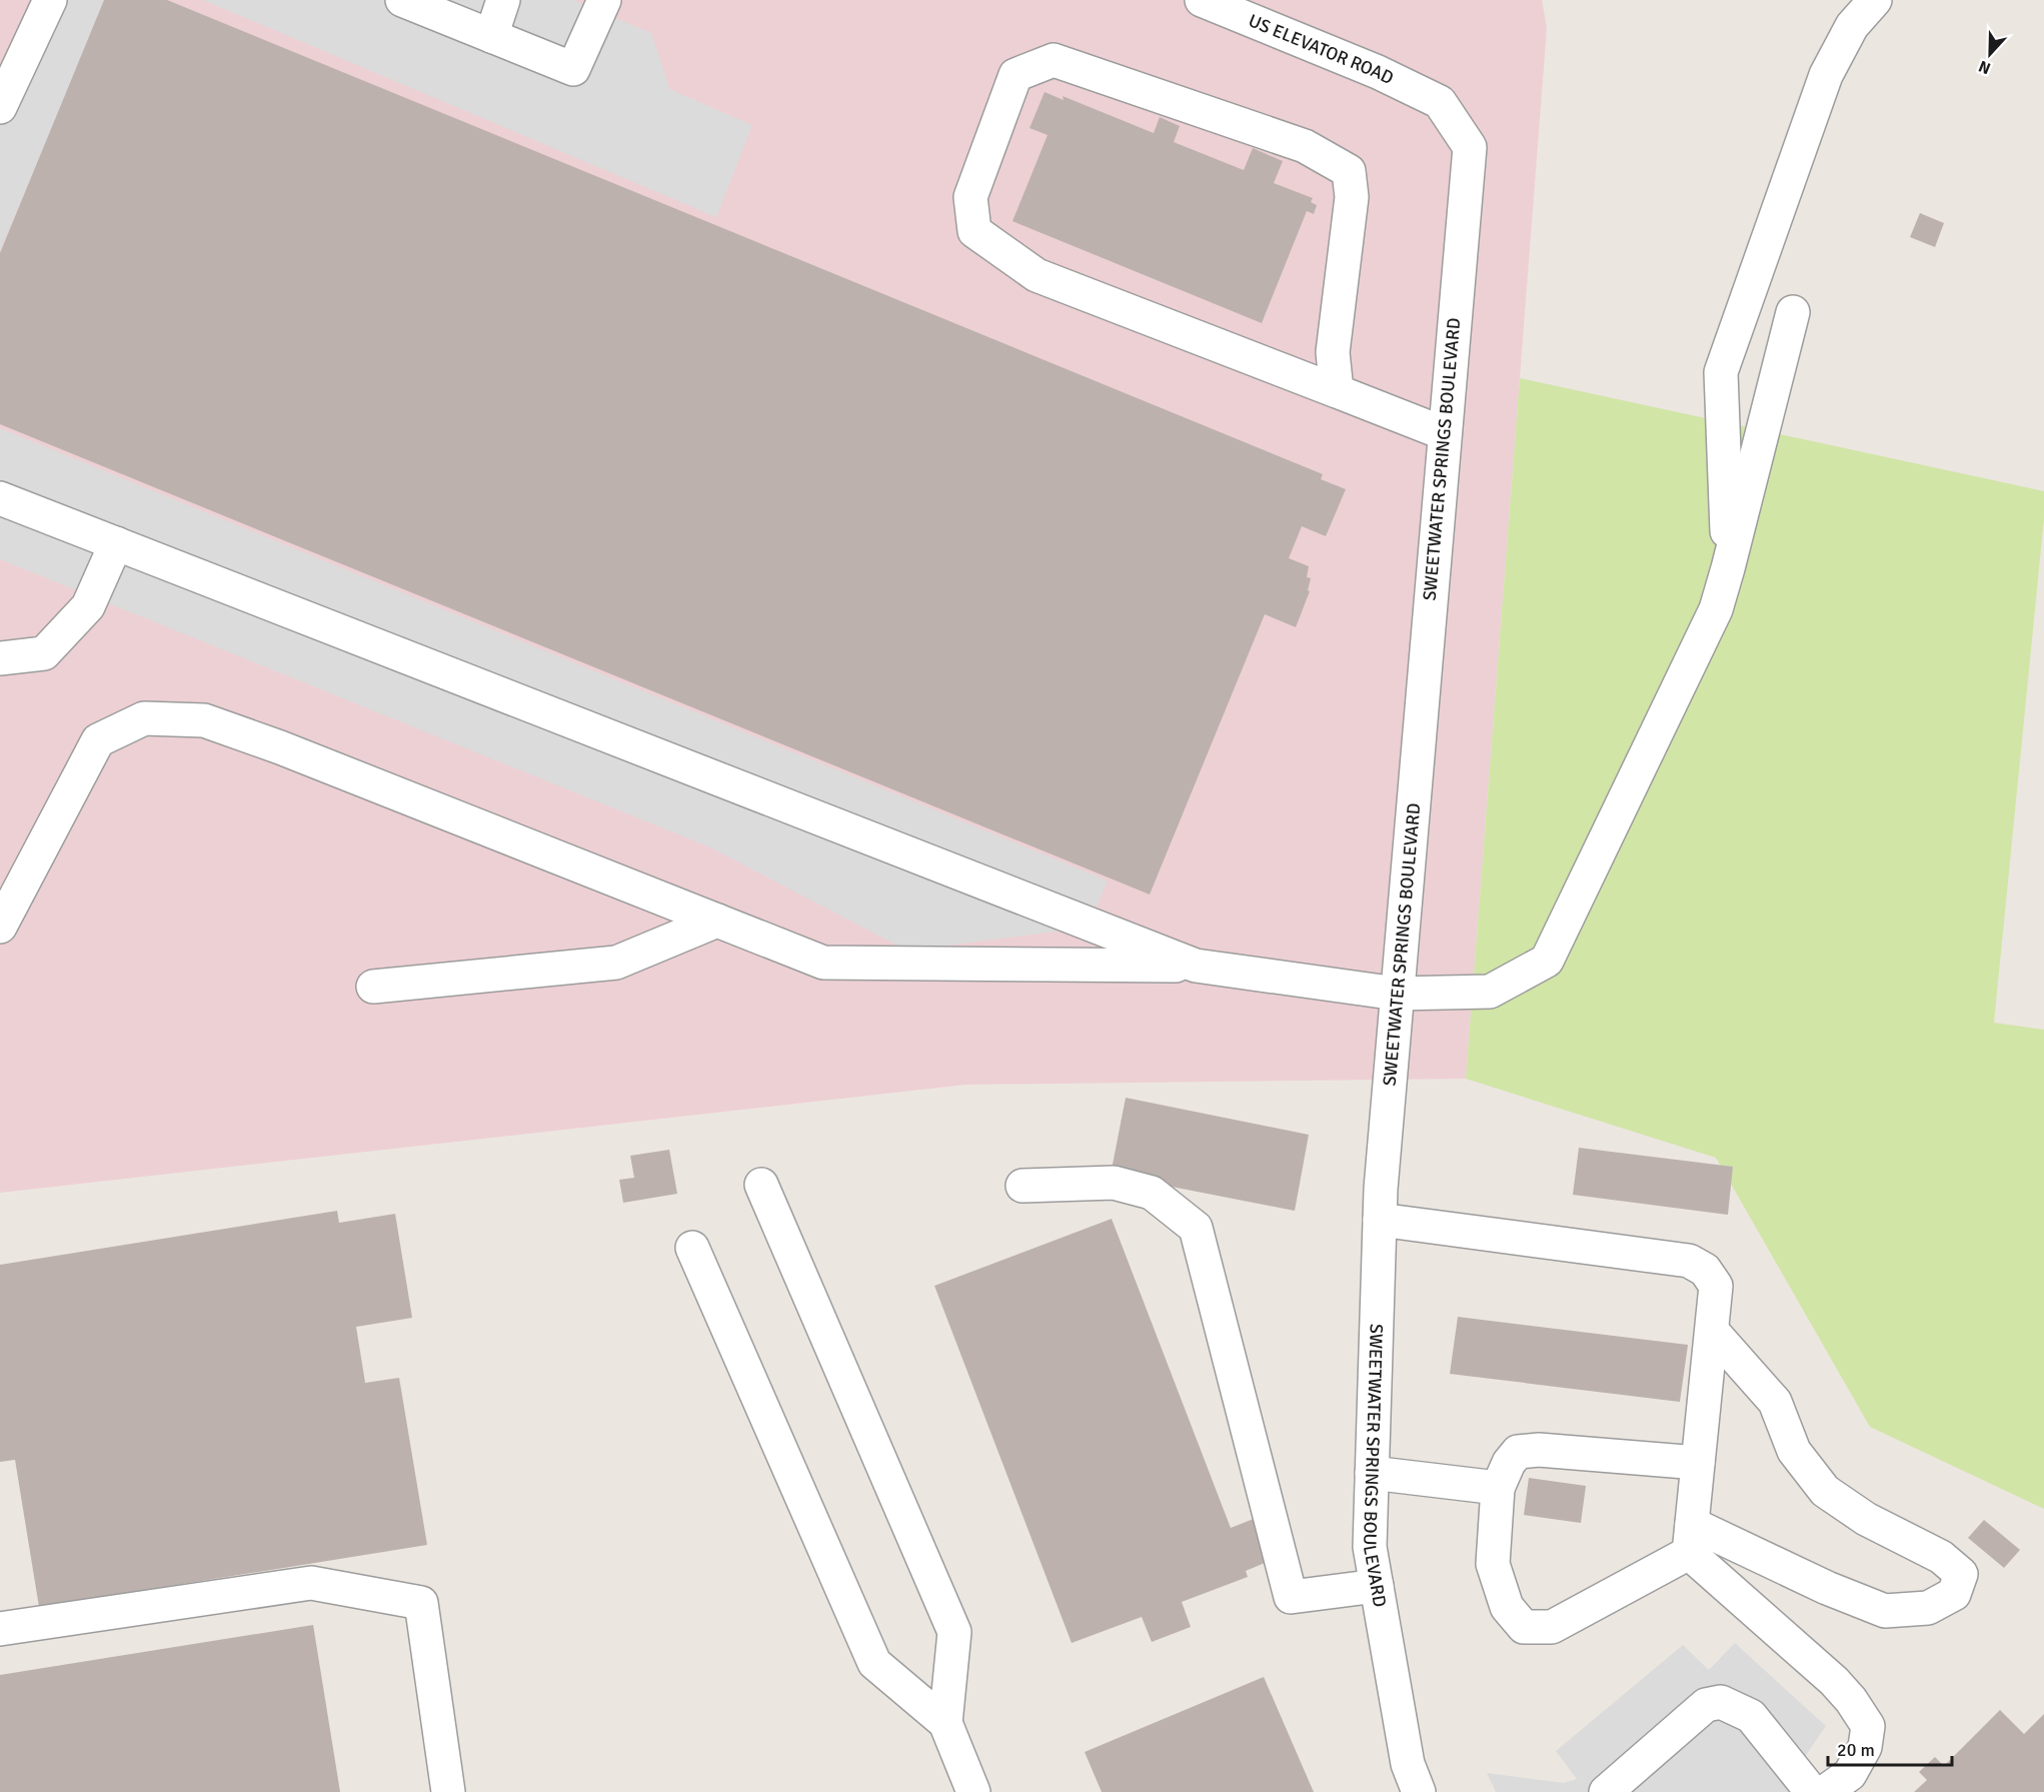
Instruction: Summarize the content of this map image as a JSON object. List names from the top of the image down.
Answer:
{
  "streets": {
    "street": ["US ELEVATOR ROAD", "SWEETWATER SPRINGS BOULEVARD"]
  },
  "crossings": [
    ["US ELEVATOR ROAD", "SWEETWATER SPRINGS BOULEVARD"]
  ],
  "scale_bar": "20 m",
  "north": "bottom"
}
